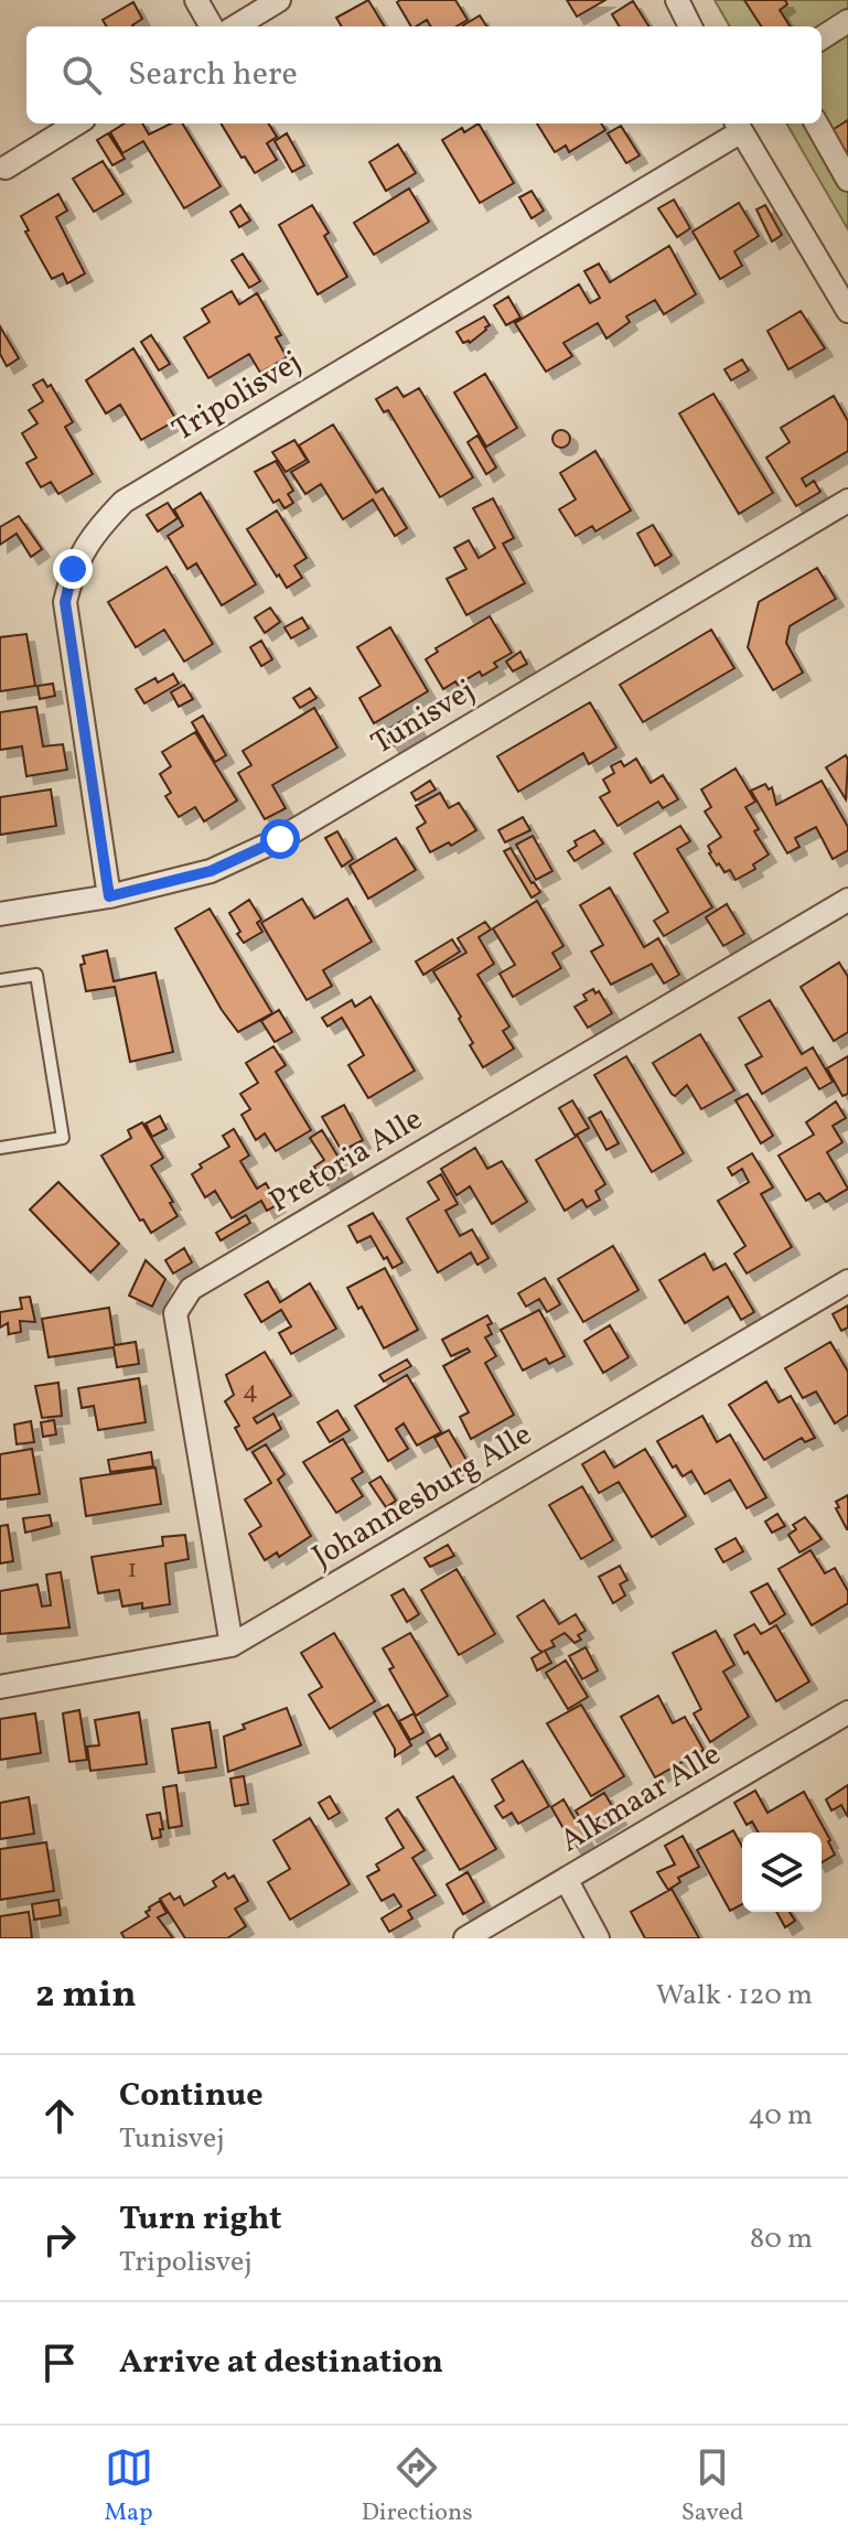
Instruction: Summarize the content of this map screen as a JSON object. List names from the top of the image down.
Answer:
{
  "streets": {
    "street": [
      "Tripolisvej",
      "Tunisvej",
      "Pretoria Alle",
      "Johannesburg Alle",
      "Alkmaar Alle"
    ]
  },
  "crossings": [
    ["Tripolisvej", "Tunisvej"],
    ["Pretoria Alle", "Johannesburg Alle"]
  ],
  "house_numbers": ["4", "1"],
  "page": {
    "search": "Search here",
    "heading": ["2 min", "Walk · 120 m"],
    "list": [
      ["Continue", "Tunisvej", "40 m"],
      ["Turn right", "Tripolisvej", "80 m"],
      "Arrive at destination"
    ],
    "nav": ["Map", "Directions", "Saved"]
  }
}
